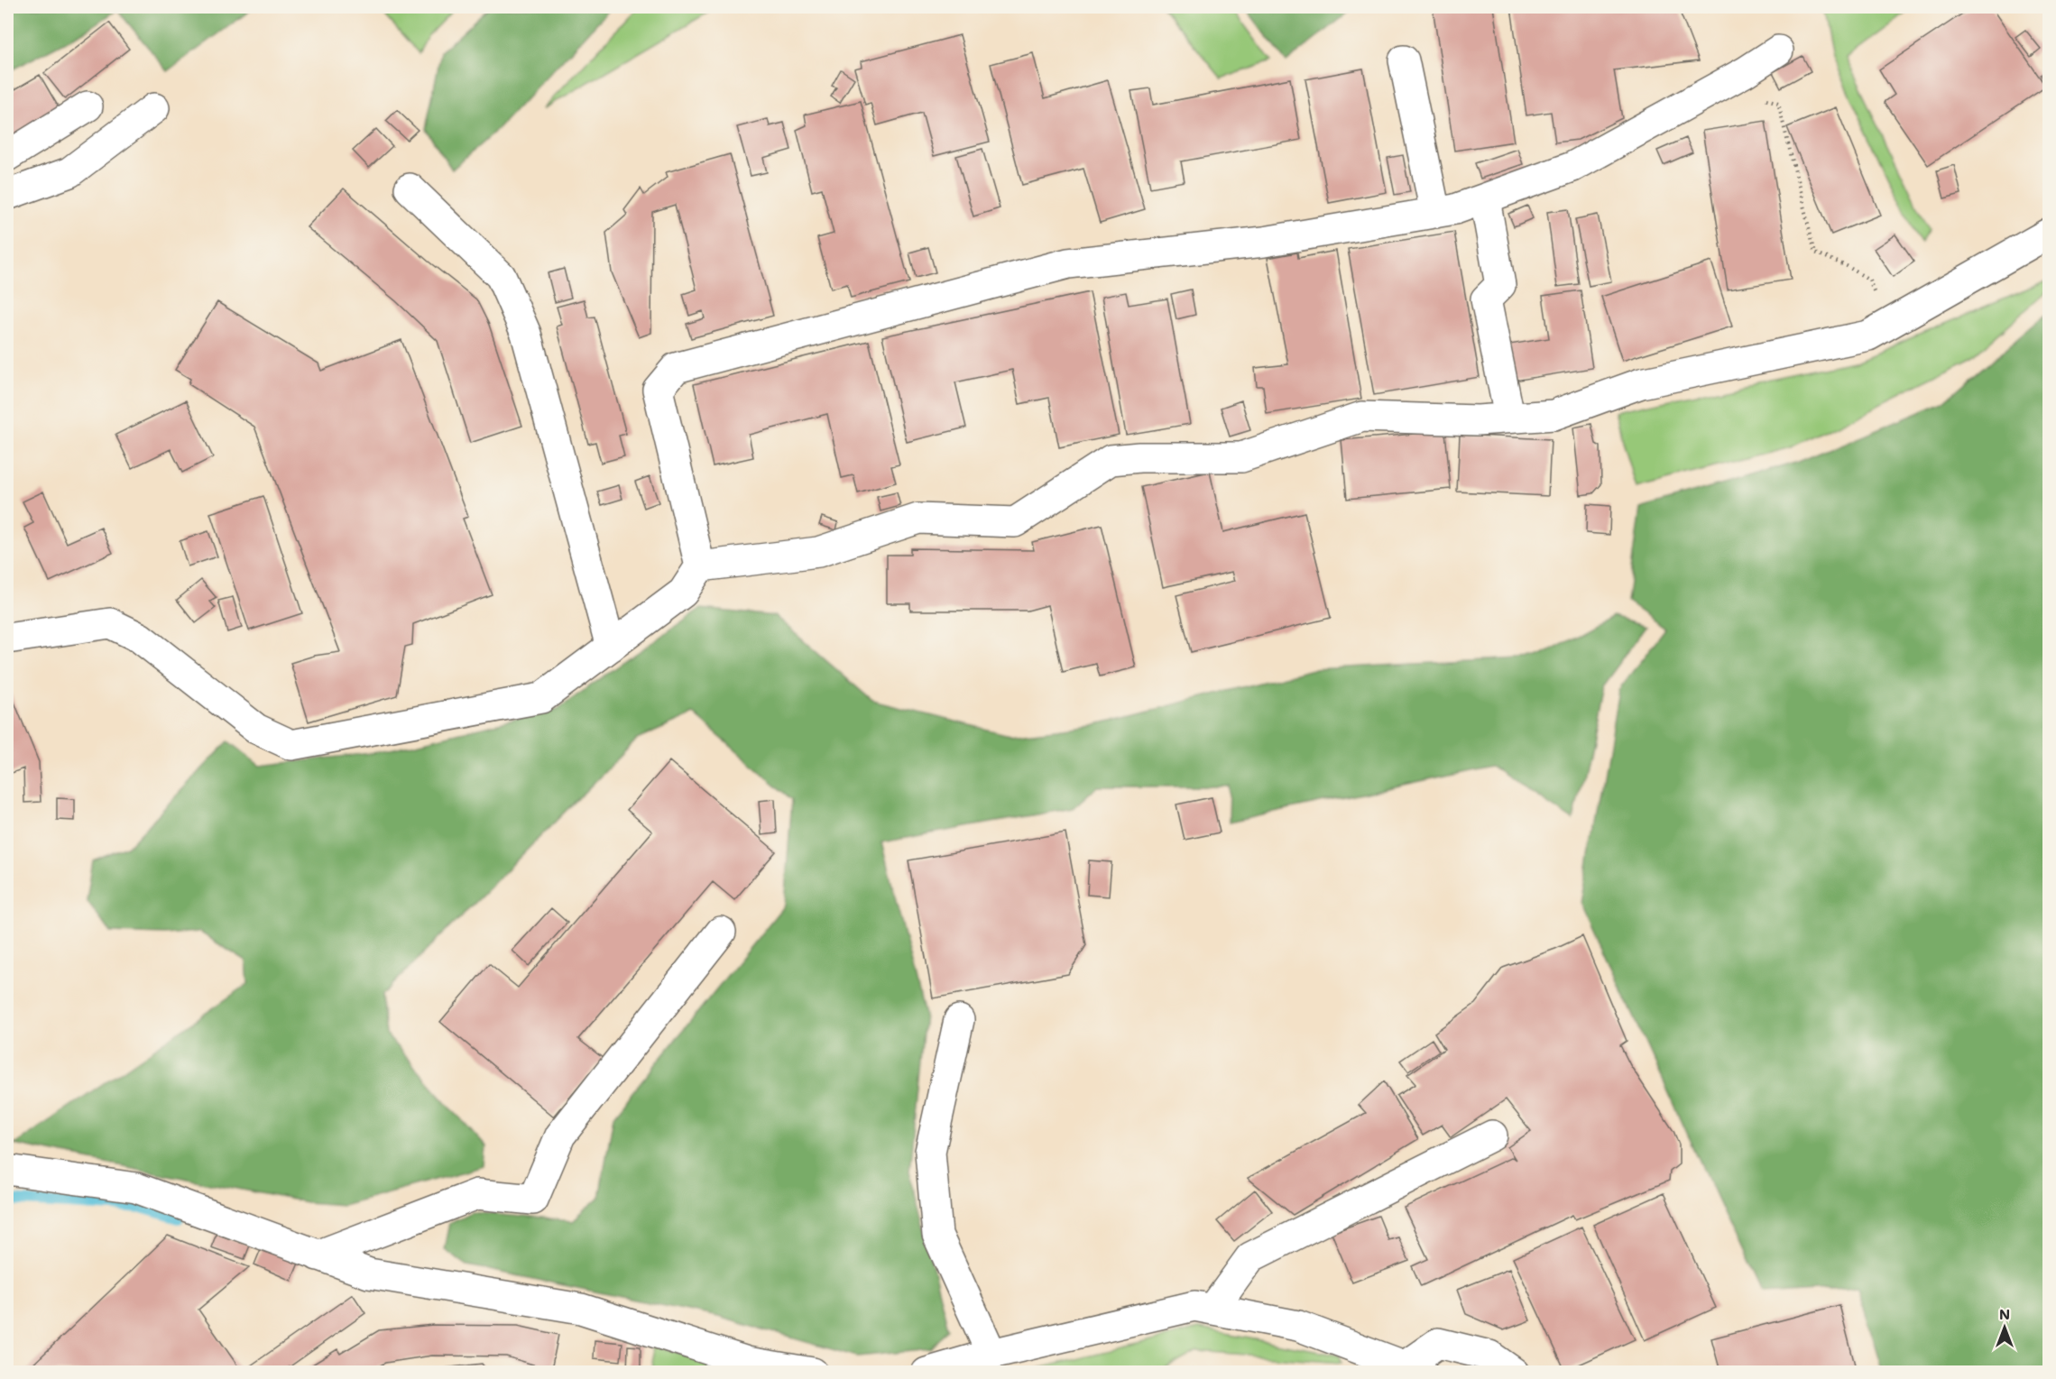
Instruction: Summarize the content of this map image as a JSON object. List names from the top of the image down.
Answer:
{
  "north": "top"
}
